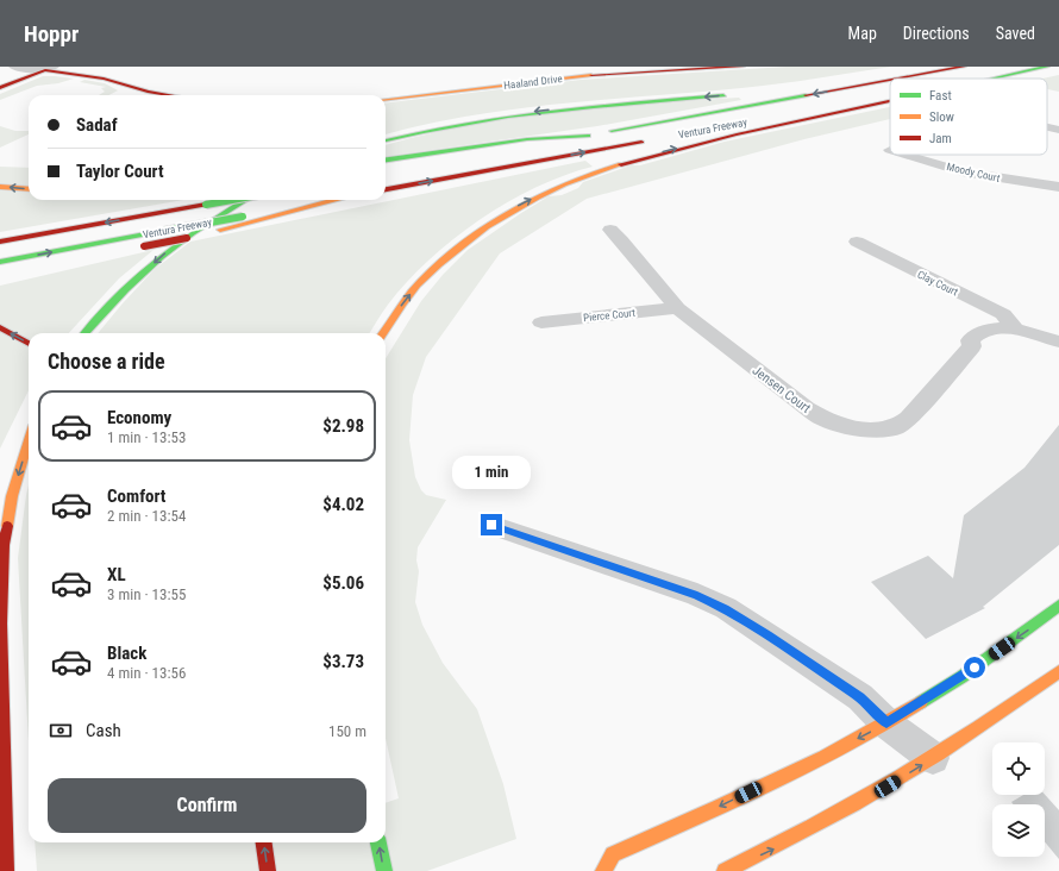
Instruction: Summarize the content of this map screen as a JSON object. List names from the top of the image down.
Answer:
{
  "streets": {
    "main road": ["Haaland Drive", "Ventura Freeway"],
    "street": [
      "Moody Court",
      "Clay Court",
      "Pierce Court",
      "Jensen Court"
    ]
  },
  "crossings": [
    ["Clay Court", "Jensen Court"],
    ["Pierce Court", "Jensen Court"]
  ],
  "legend": ["Fast", "Slow", "Jam"],
  "page": {
    "header": "Hoppr",
    "nav": ["Map", "Directions", "Saved"],
    "banner": ["Sadaf", "Taylor Court"],
    "heading": "Choose a ride",
    "list": [
      {
        "name": "Economy",
        "note": "1 min · 13:53",
        "value": "$2.98"
      },
      {
        "name": "Comfort",
        "note": "2 min · 13:54",
        "value": "$4.02"
      },
      {
        "name": "XL",
        "note": "3 min · 13:55",
        "value": "$5.06"
      },
      {
        "name": "Black",
        "note": "4 min · 13:56",
        "value": "$3.73"
      }
    ],
    "bubble": "1 min",
    "pay": ["Cash", "150 m"],
    "buttons": "Confirm"
  }
}
